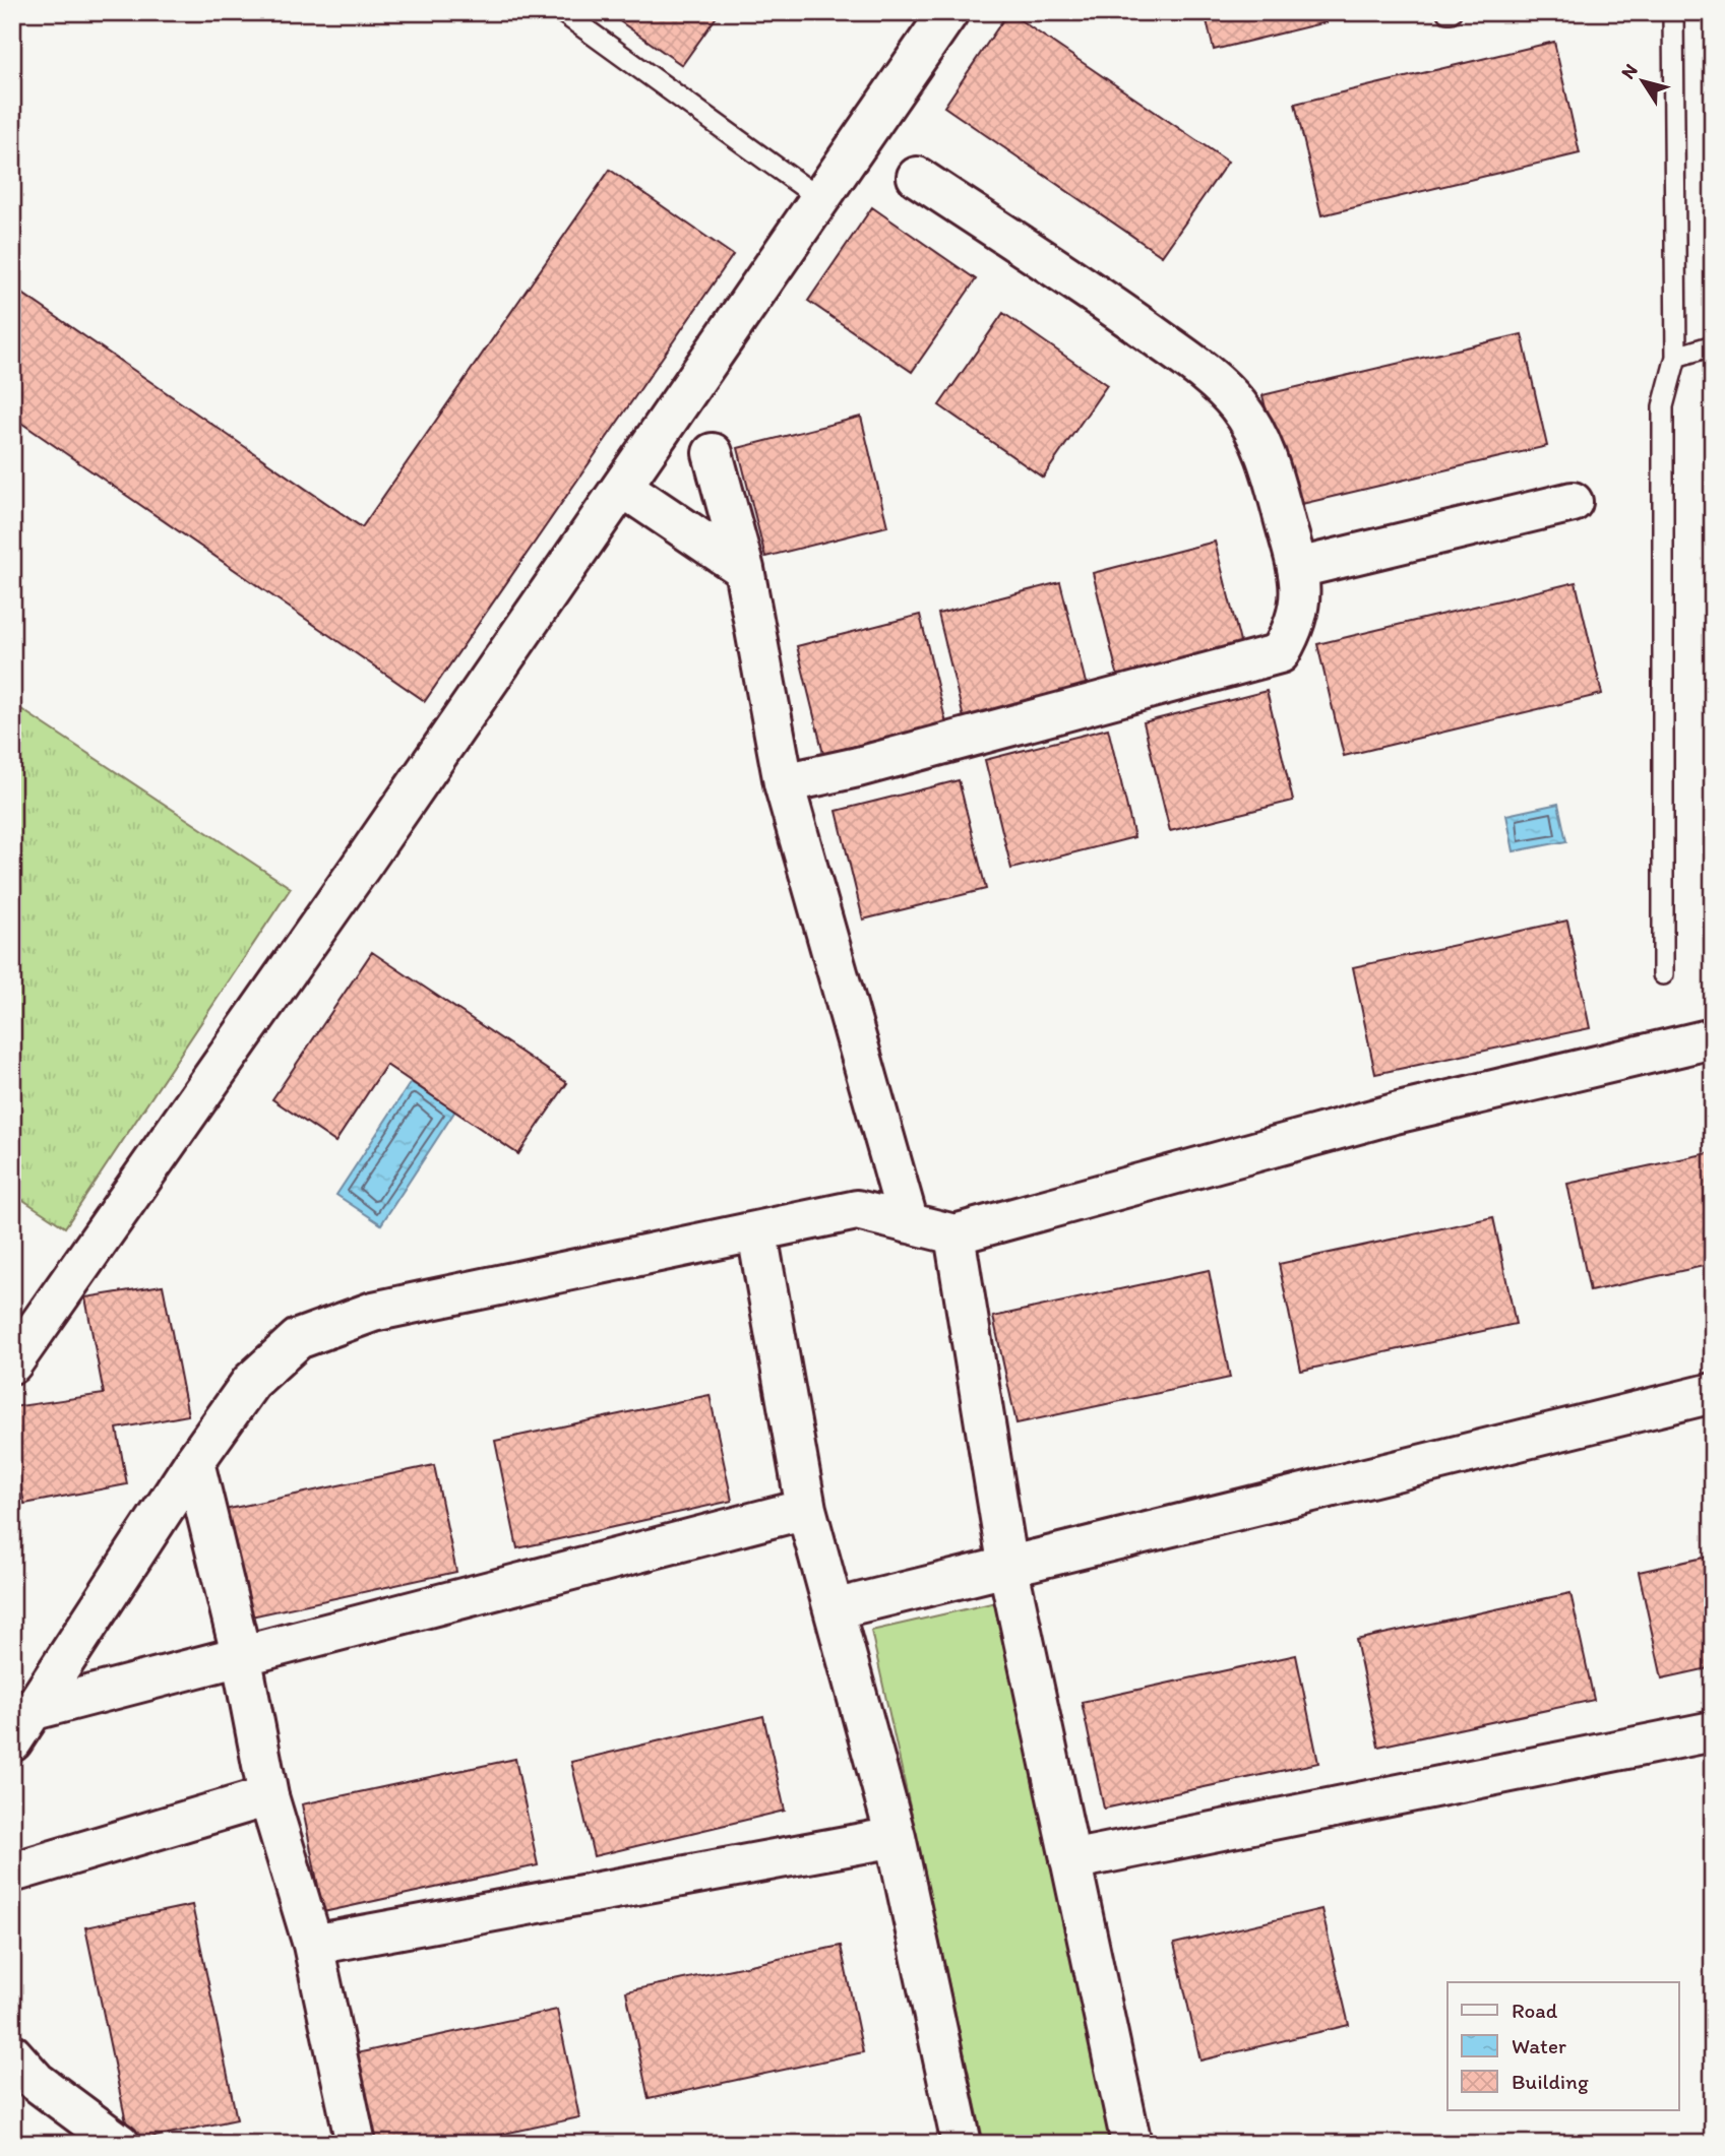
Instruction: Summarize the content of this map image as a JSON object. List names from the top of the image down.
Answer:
{
  "legend": ["Road", "Water", "Building"],
  "north": "top left"
}
